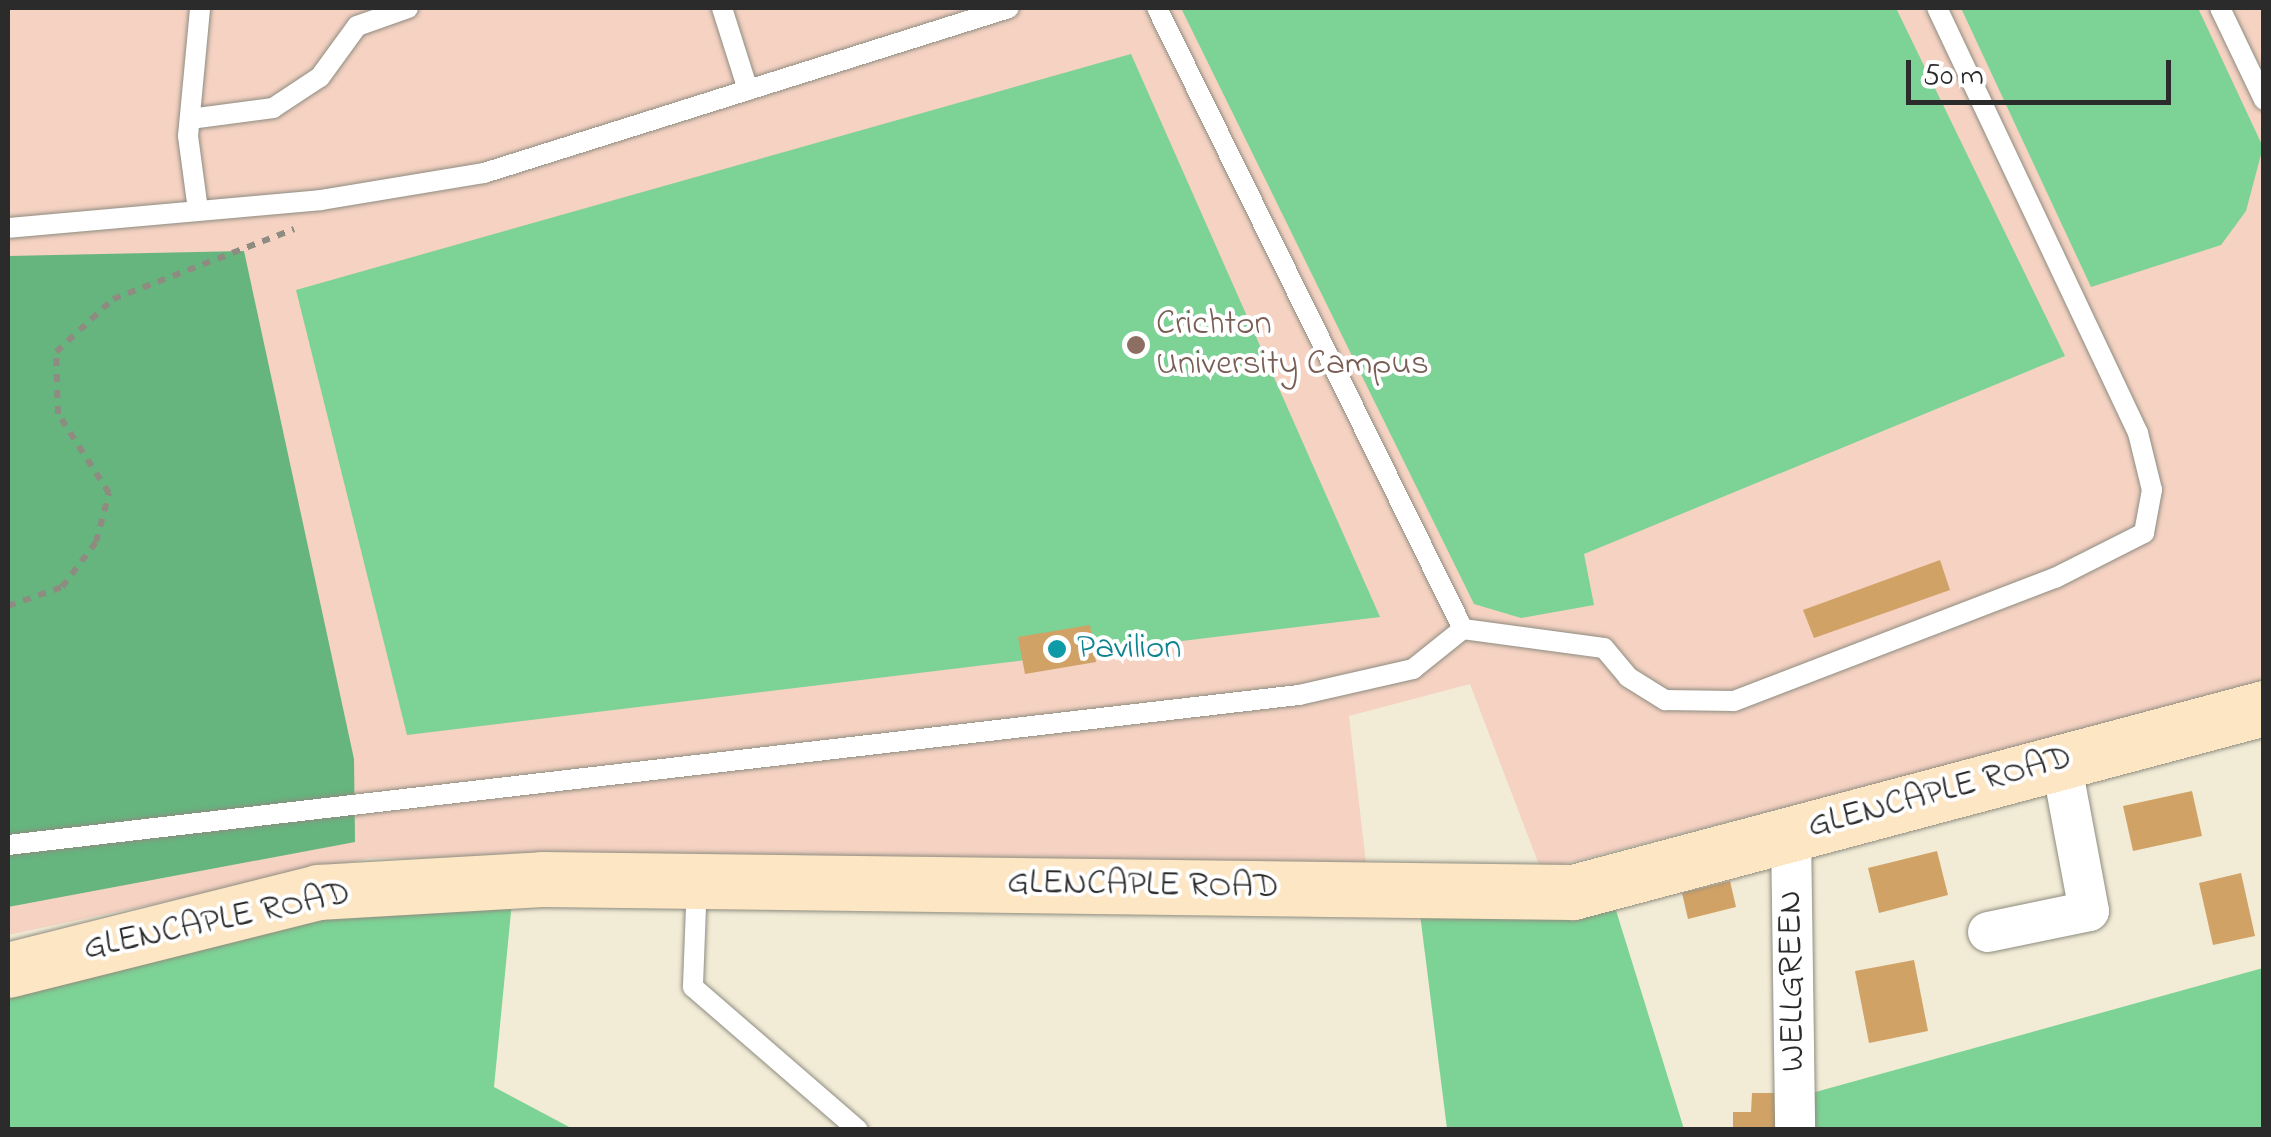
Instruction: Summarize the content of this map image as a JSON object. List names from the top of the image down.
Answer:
{
  "streets": {
    "main road": ["GLENCAPLE ROAD"],
    "street": ["WELLGREEN"]
  },
  "crossings": [
    ["GLENCAPLE ROAD", "WELLGREEN"]
  ],
  "places": ["Crichton University Campus", "Pavilion"],
  "scale_bar": "50 m"
}
